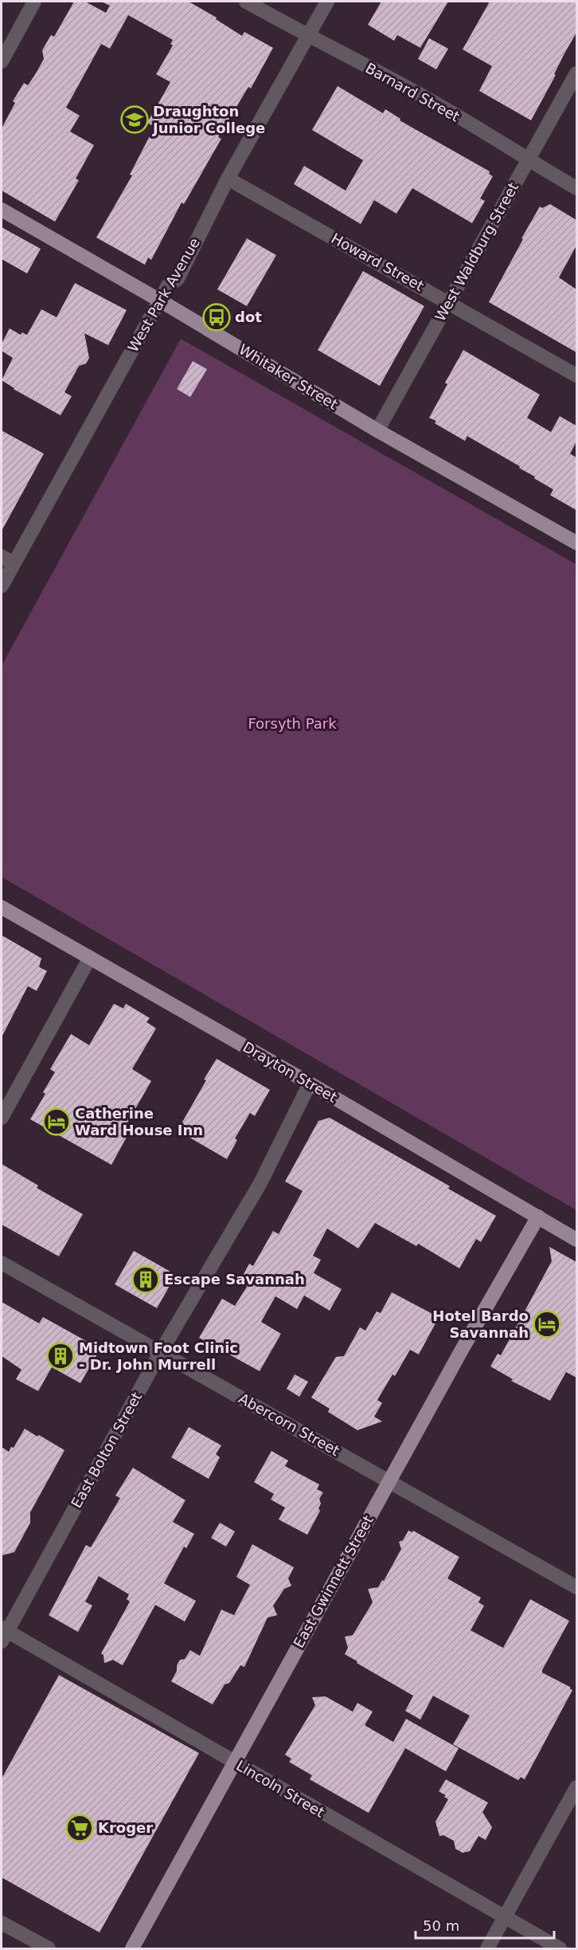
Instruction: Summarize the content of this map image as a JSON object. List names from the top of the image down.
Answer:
{
  "streets": {
    "main road": ["Whitaker Street", "Drayton Street", "East Gwinnett Street"],
    "street": [
      "Barnard Street",
      "West Waldburg Street",
      "Howard Street",
      "West Park Avenue",
      "Abercorn Street",
      "East Bolton Street",
      "Lincoln Street"
    ]
  },
  "crossings": [
    ["Barnard Street", "West Waldburg Street"],
    ["Barnard Street", "West Park Avenue"],
    ["West Waldburg Street", "Howard Street"],
    ["West Waldburg Street", "Whitaker Street"],
    ["Howard Street", "West Park Avenue"],
    ["West Park Avenue", "Whitaker Street"],
    ["Drayton Street", "East Bolton Street"],
    ["Drayton Street", "East Gwinnett Street"],
    ["Abercorn Street", "East Bolton Street"],
    ["Abercorn Street", "East Gwinnett Street"],
    ["East Bolton Street", "Lincoln Street"],
    ["East Gwinnett Street", "Lincoln Street"]
  ],
  "parks": ["Forsyth Park"],
  "places": {
    "school or university": ["Draughton Junior College"],
    "bus stop": ["dot"],
    "hotel": ["Catherine Ward House Inn", "Hotel Bardo Savannah"],
    "building": ["Escape Savannah", "Midtown Foot Clinic - Dr. John Murrell"],
    "supermarket": ["Kroger"]
  },
  "scale_bar": "50 m"
}
